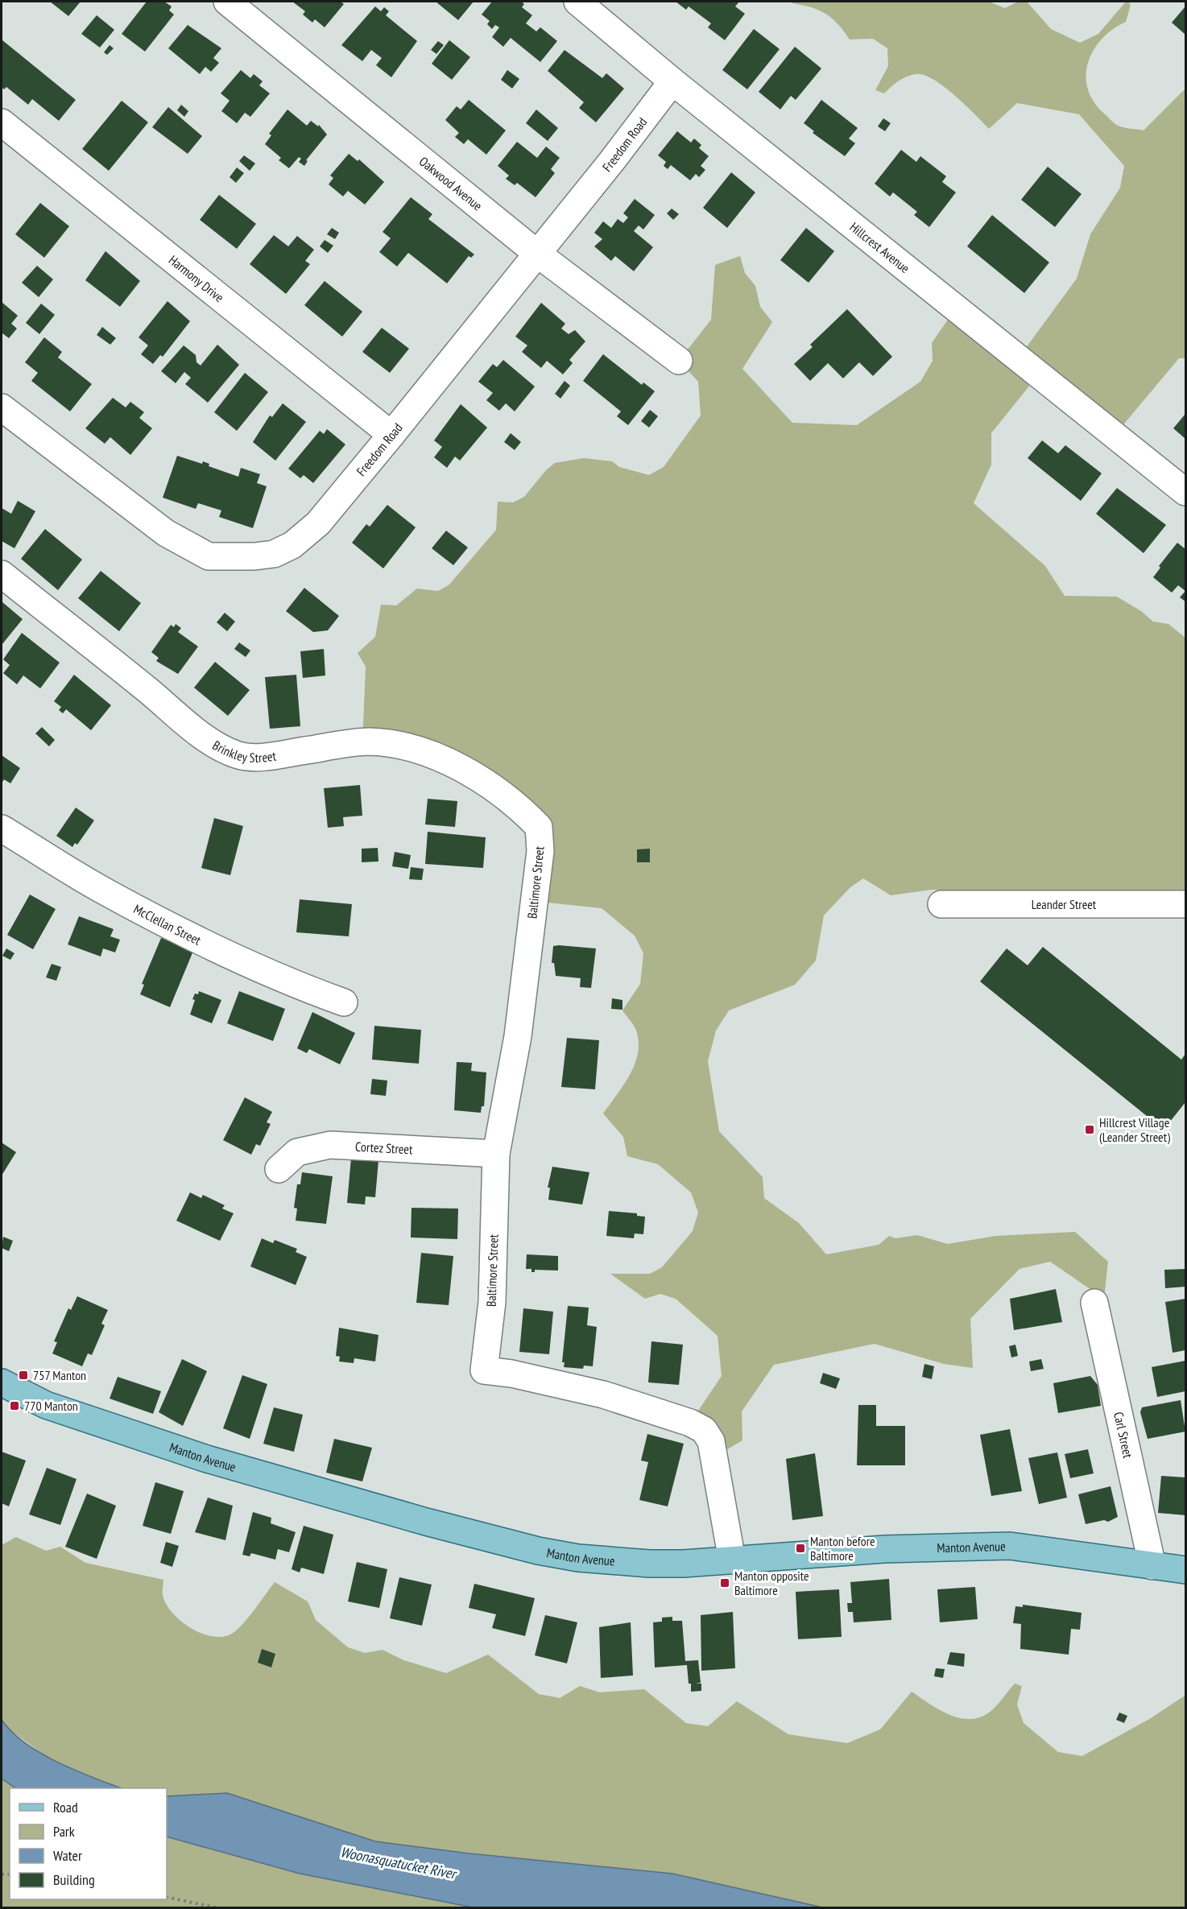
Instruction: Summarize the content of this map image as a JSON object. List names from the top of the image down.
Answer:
{
  "streets": {
    "main road": ["Manton Avenue"],
    "street": [
      "Freedom Road",
      "Oakwood Avenue",
      "Hillcrest Avenue",
      "Harmony Drive",
      "Brinkley Street",
      "Baltimore Street",
      "Leander Street",
      "McClellan Street",
      "Cortez Street",
      "Carl Street"
    ]
  },
  "crossings": [
    ["Freedom Road", "Oakwood Avenue"],
    ["Freedom Road", "Hillcrest Avenue"],
    ["Freedom Road", "Harmony Drive"],
    ["Brinkley Street", "Baltimore Street"],
    ["Baltimore Street", "Cortez Street"],
    ["Baltimore Street", "Manton Avenue"],
    ["Carl Street", "Manton Avenue"]
  ],
  "water": ["Woonasquatucket River"],
  "places": {
    "transit": [
      "Hillcrest Village (Leander Street)",
      "757 Manton",
      "770 Manton",
      "Manton before Baltimore",
      "Manton opposite Baltimore"
    ]
  },
  "legend": [
    "Road",
    "Park",
    "Water",
    "Building"
  ]
}
